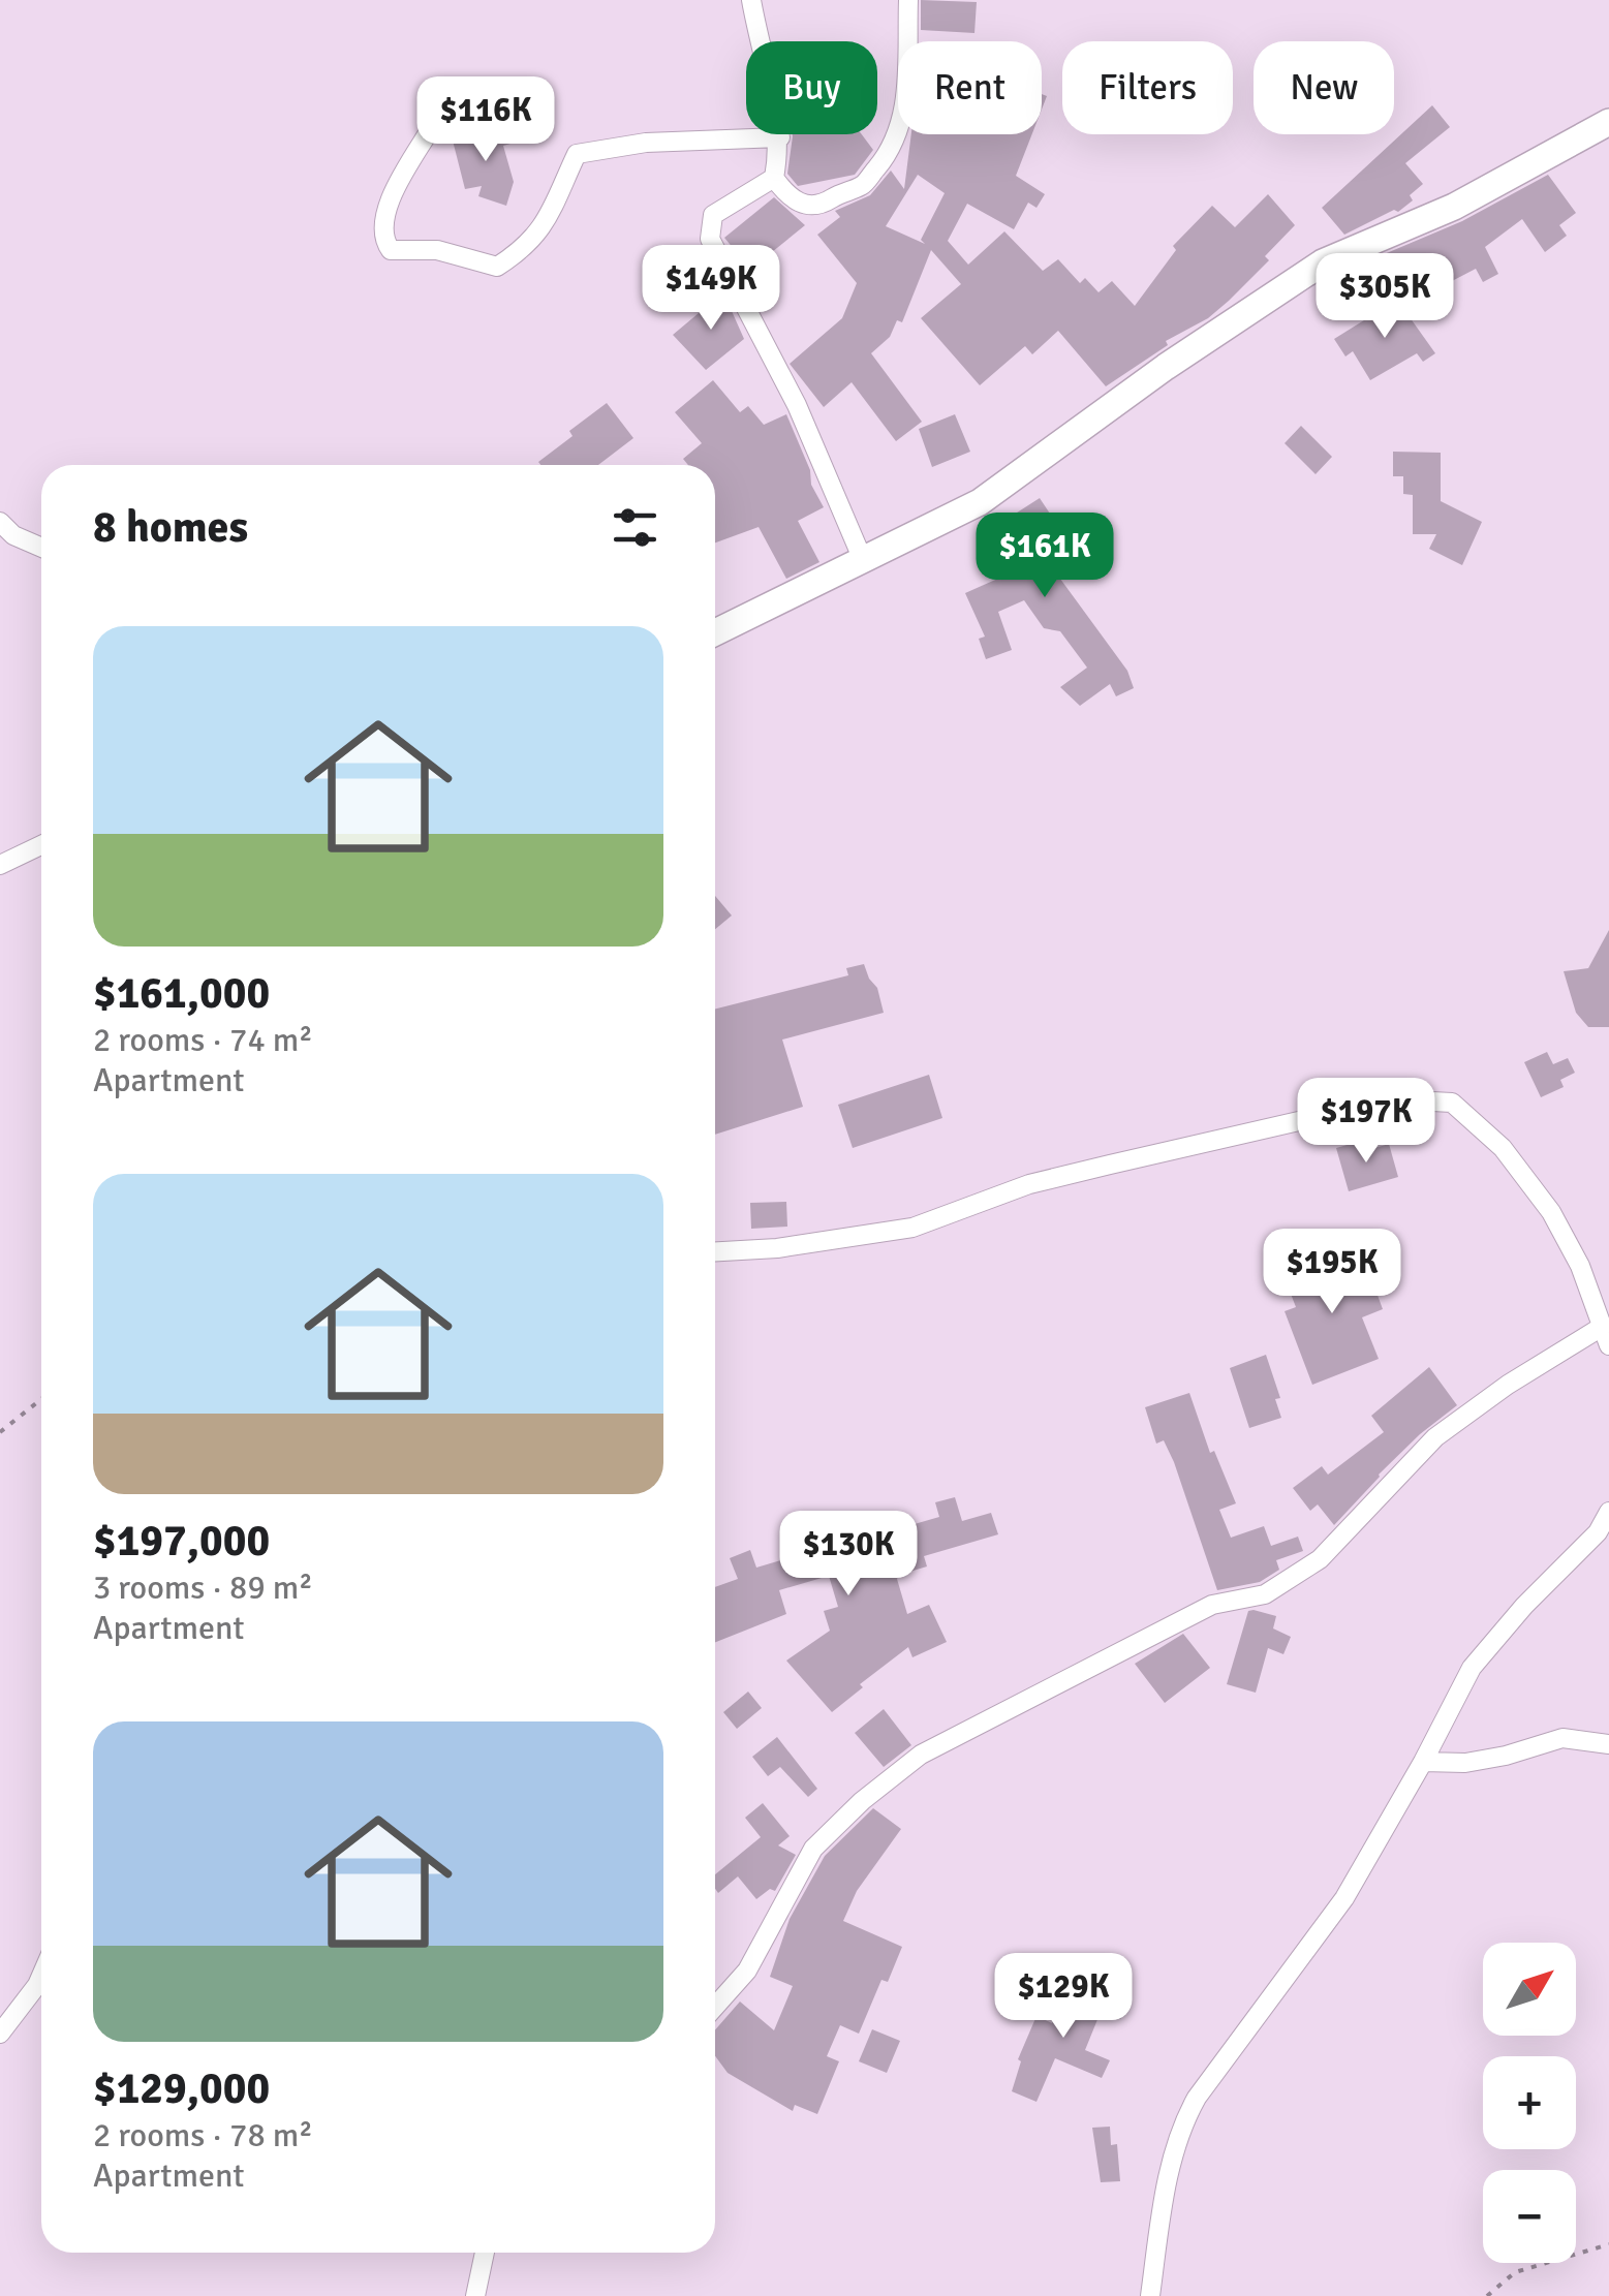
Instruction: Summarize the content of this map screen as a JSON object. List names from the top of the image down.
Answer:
{
  "north": "top right",
  "page": {
    "chip": [
      "Buy",
      "Rent",
      "Filters",
      "New"
    ],
    "price": [
      "$116K",
      "$149K",
      "$305K",
      "$161K",
      "$197K",
      "$195K",
      "$130K",
      "$129K"
    ],
    "heading": "8 homes",
    "list": [
      {
        "name": "$161,000",
        "note": "2 rooms · 74 m² · Apartment"
      },
      {
        "name": "$197,000",
        "note": "3 rooms · 89 m² · Apartment"
      },
      {
        "name": "$129,000",
        "note": "2 rooms · 78 m² · Apartment"
      }
    ],
    "map_buttons": ["+", "−"]
  }
}
